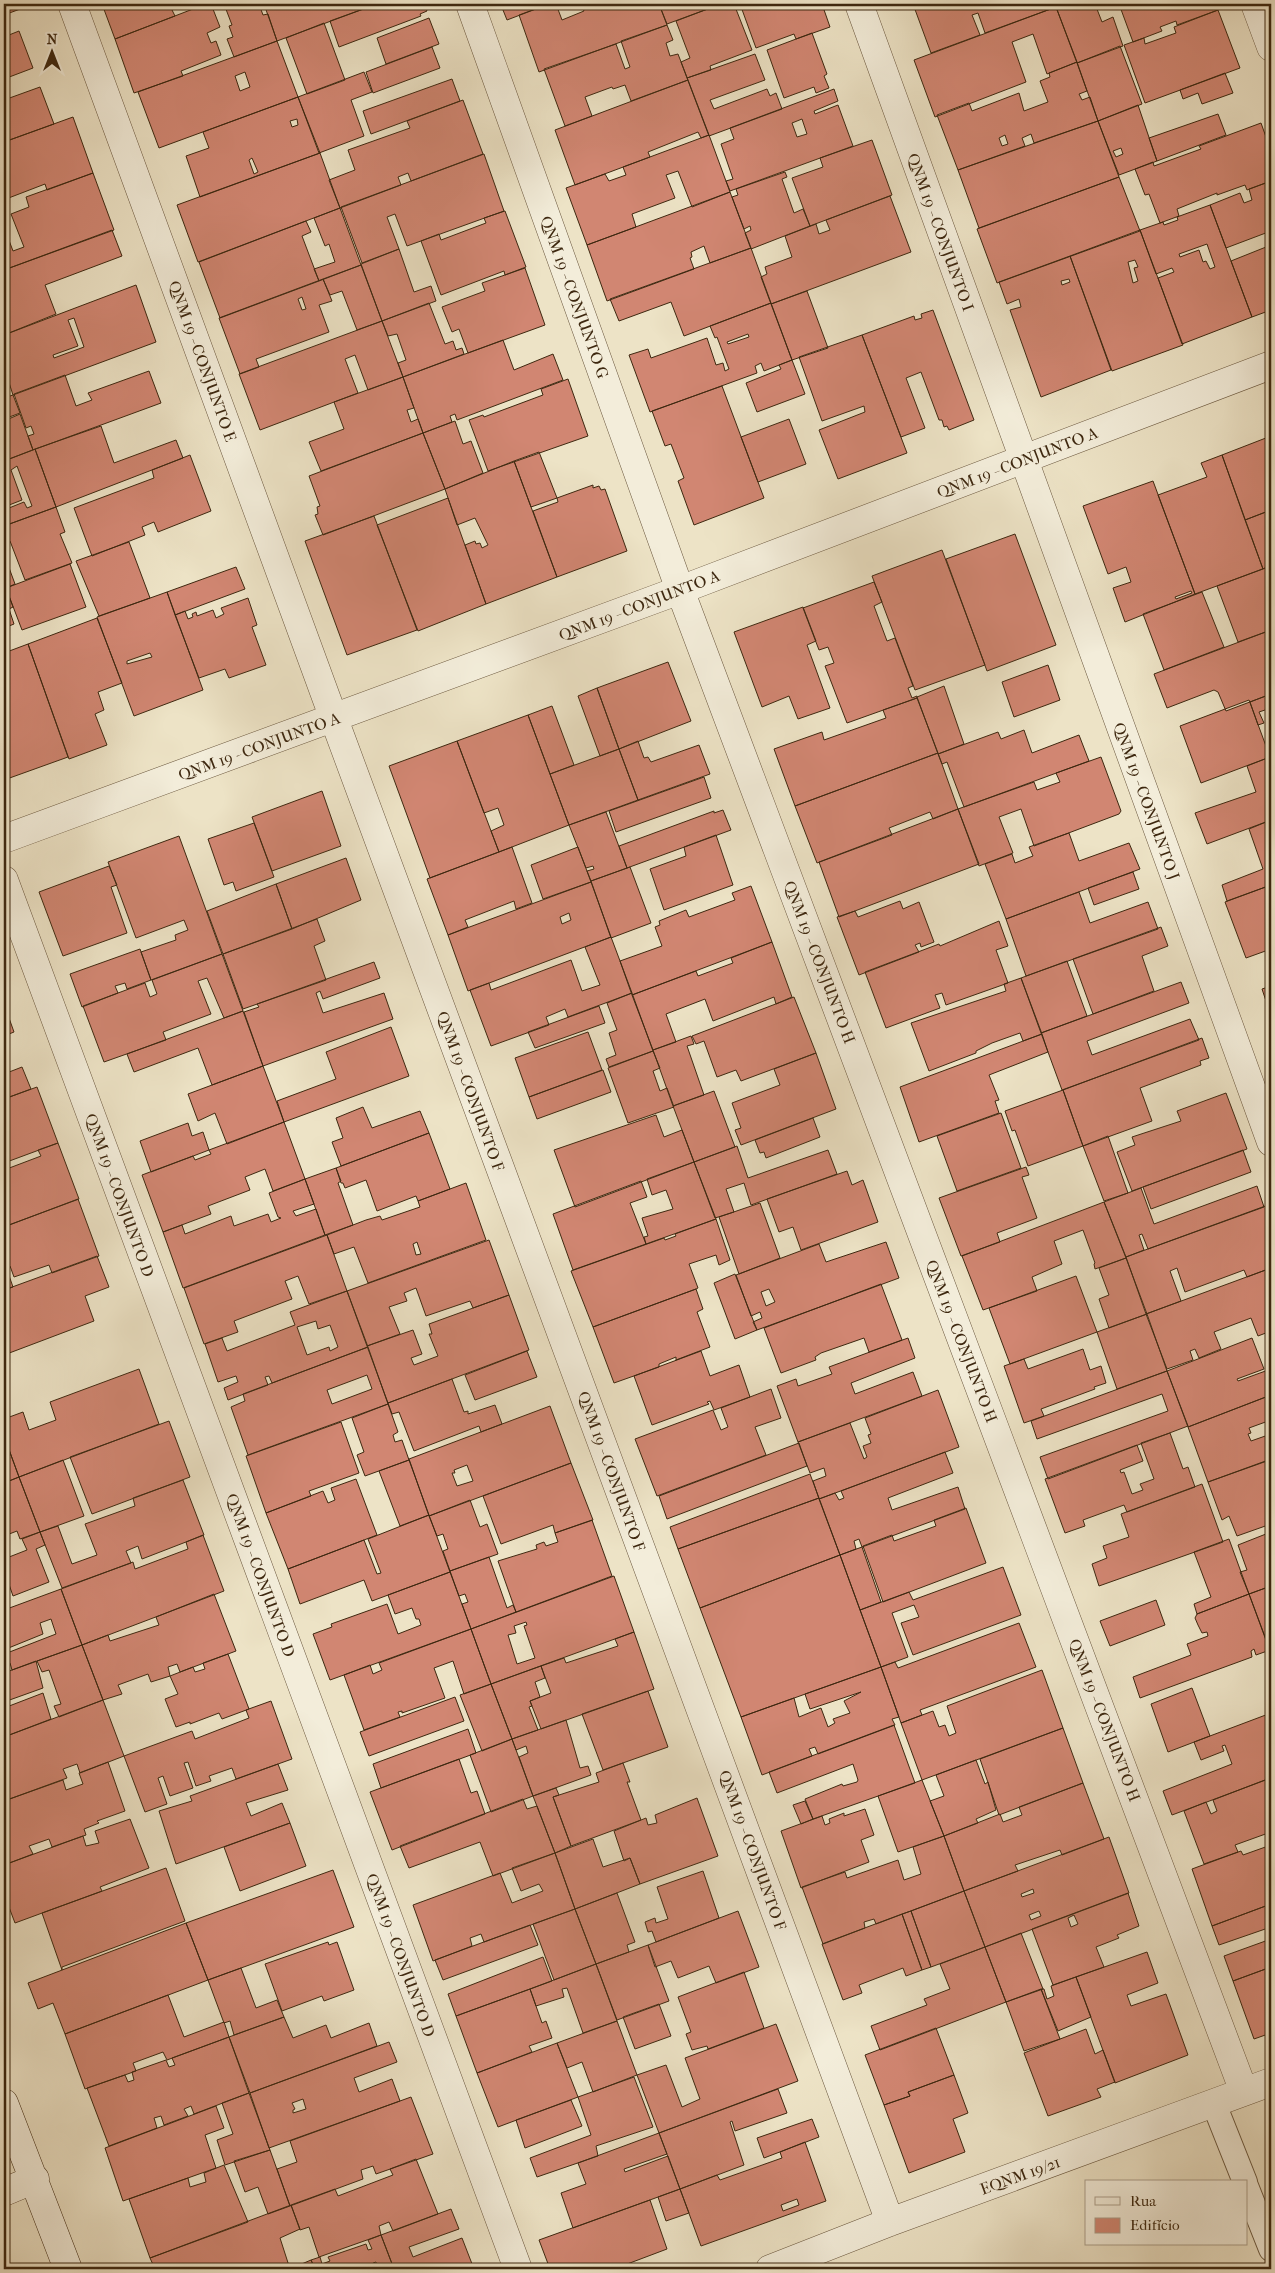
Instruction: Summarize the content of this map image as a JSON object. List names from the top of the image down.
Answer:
{
  "streets": {
    "street": [
      "QNM 19 - CONJUNTO I",
      "QNM 19 - CONJUNTO G",
      "QNM 19 - CONJUNTO E",
      "QNM 19 - CONJUNTO A",
      "QNM 19 - CONJUNTO J",
      "QNM 19 - CONJUNTO H",
      "QNM 19 - CONJUNTO F",
      "QNM 19 - CONJUNTO D",
      "EQNM 19/21"
    ]
  },
  "crossings": [
    ["QNM 19 - CONJUNTO I", "QNM 19 - CONJUNTO A"],
    ["QNM 19 - CONJUNTO I", "QNM 19 - CONJUNTO J"],
    ["QNM 19 - CONJUNTO G", "QNM 19 - CONJUNTO A"],
    ["QNM 19 - CONJUNTO G", "QNM 19 - CONJUNTO H"],
    ["QNM 19 - CONJUNTO E", "QNM 19 - CONJUNTO A"],
    ["QNM 19 - CONJUNTO E", "QNM 19 - CONJUNTO F"],
    ["QNM 19 - CONJUNTO A", "QNM 19 - CONJUNTO J"],
    ["QNM 19 - CONJUNTO A", "QNM 19 - CONJUNTO H"],
    ["QNM 19 - CONJUNTO A", "QNM 19 - CONJUNTO F"],
    ["QNM 19 - CONJUNTO H", "EQNM 19/21"],
    ["QNM 19 - CONJUNTO F", "EQNM 19/21"]
  ],
  "legend": ["Rua", "Edifício"],
  "north": "top"
}
